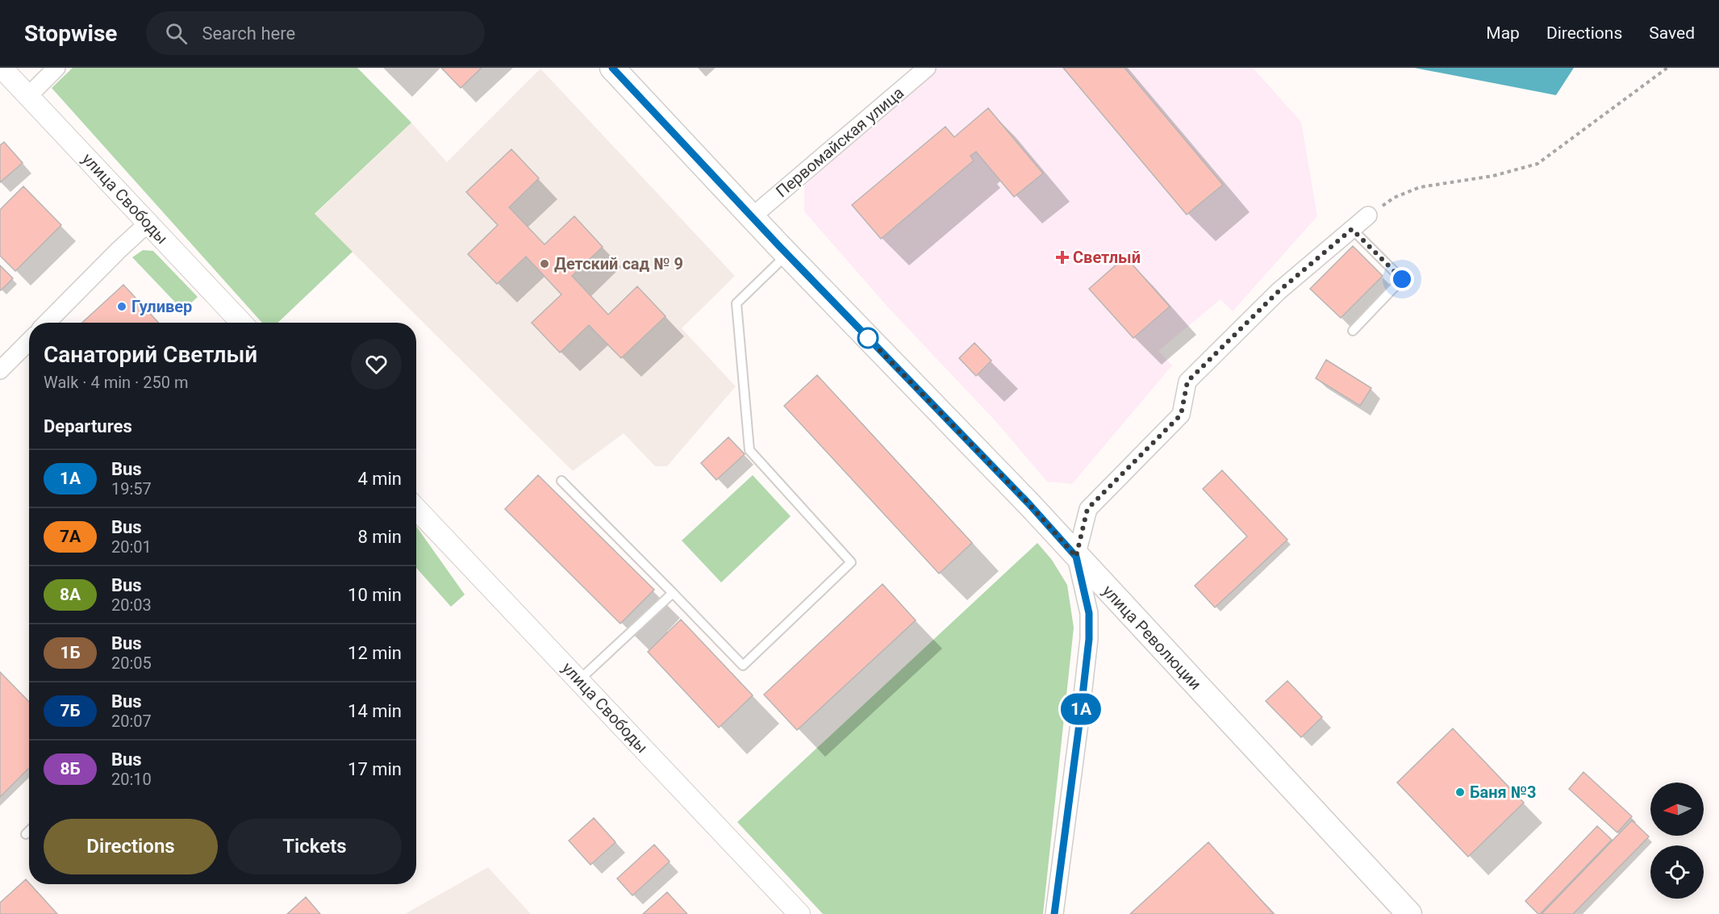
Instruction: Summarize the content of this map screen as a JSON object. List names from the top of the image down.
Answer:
{
  "streets": {
    "main road": ["улица Революции"],
    "street": ["Первомайская улица", "улица Свободы"]
  },
  "crossings": [
    ["Первомайская улица", "улица Революции"]
  ],
  "places": {
    "health": ["Светлый"],
    "other": ["Детский сад № 9", "Гуливер", "Баня №3"]
  },
  "lines": ["bus line 1А"],
  "north": "left",
  "page": {
    "header": "Stopwise",
    "search": "Search here",
    "nav": ["Map", "Directions", "Saved"],
    "on_map": "1А",
    "heading": [
      ["Санаторий Светлый", "Walk · 4 min · 250 m"],
      "Departures"
    ],
    "list": [
      {
        "mark": "1А",
        "name": "Bus",
        "note": "19:57",
        "value": "4 min"
      },
      {
        "mark": "7А",
        "name": "Bus",
        "note": "20:01",
        "value": "8 min"
      },
      {
        "mark": "8А",
        "name": "Bus",
        "note": "20:03",
        "value": "10 min"
      },
      {
        "mark": "1Б",
        "name": "Bus",
        "note": "20:05",
        "value": "12 min"
      },
      {
        "mark": "7Б",
        "name": "Bus",
        "note": "20:07",
        "value": "14 min"
      },
      {
        "mark": "8Б",
        "name": "Bus",
        "note": "20:10",
        "value": "17 min"
      }
    ],
    "buttons": ["Directions", "Tickets"]
  }
}
